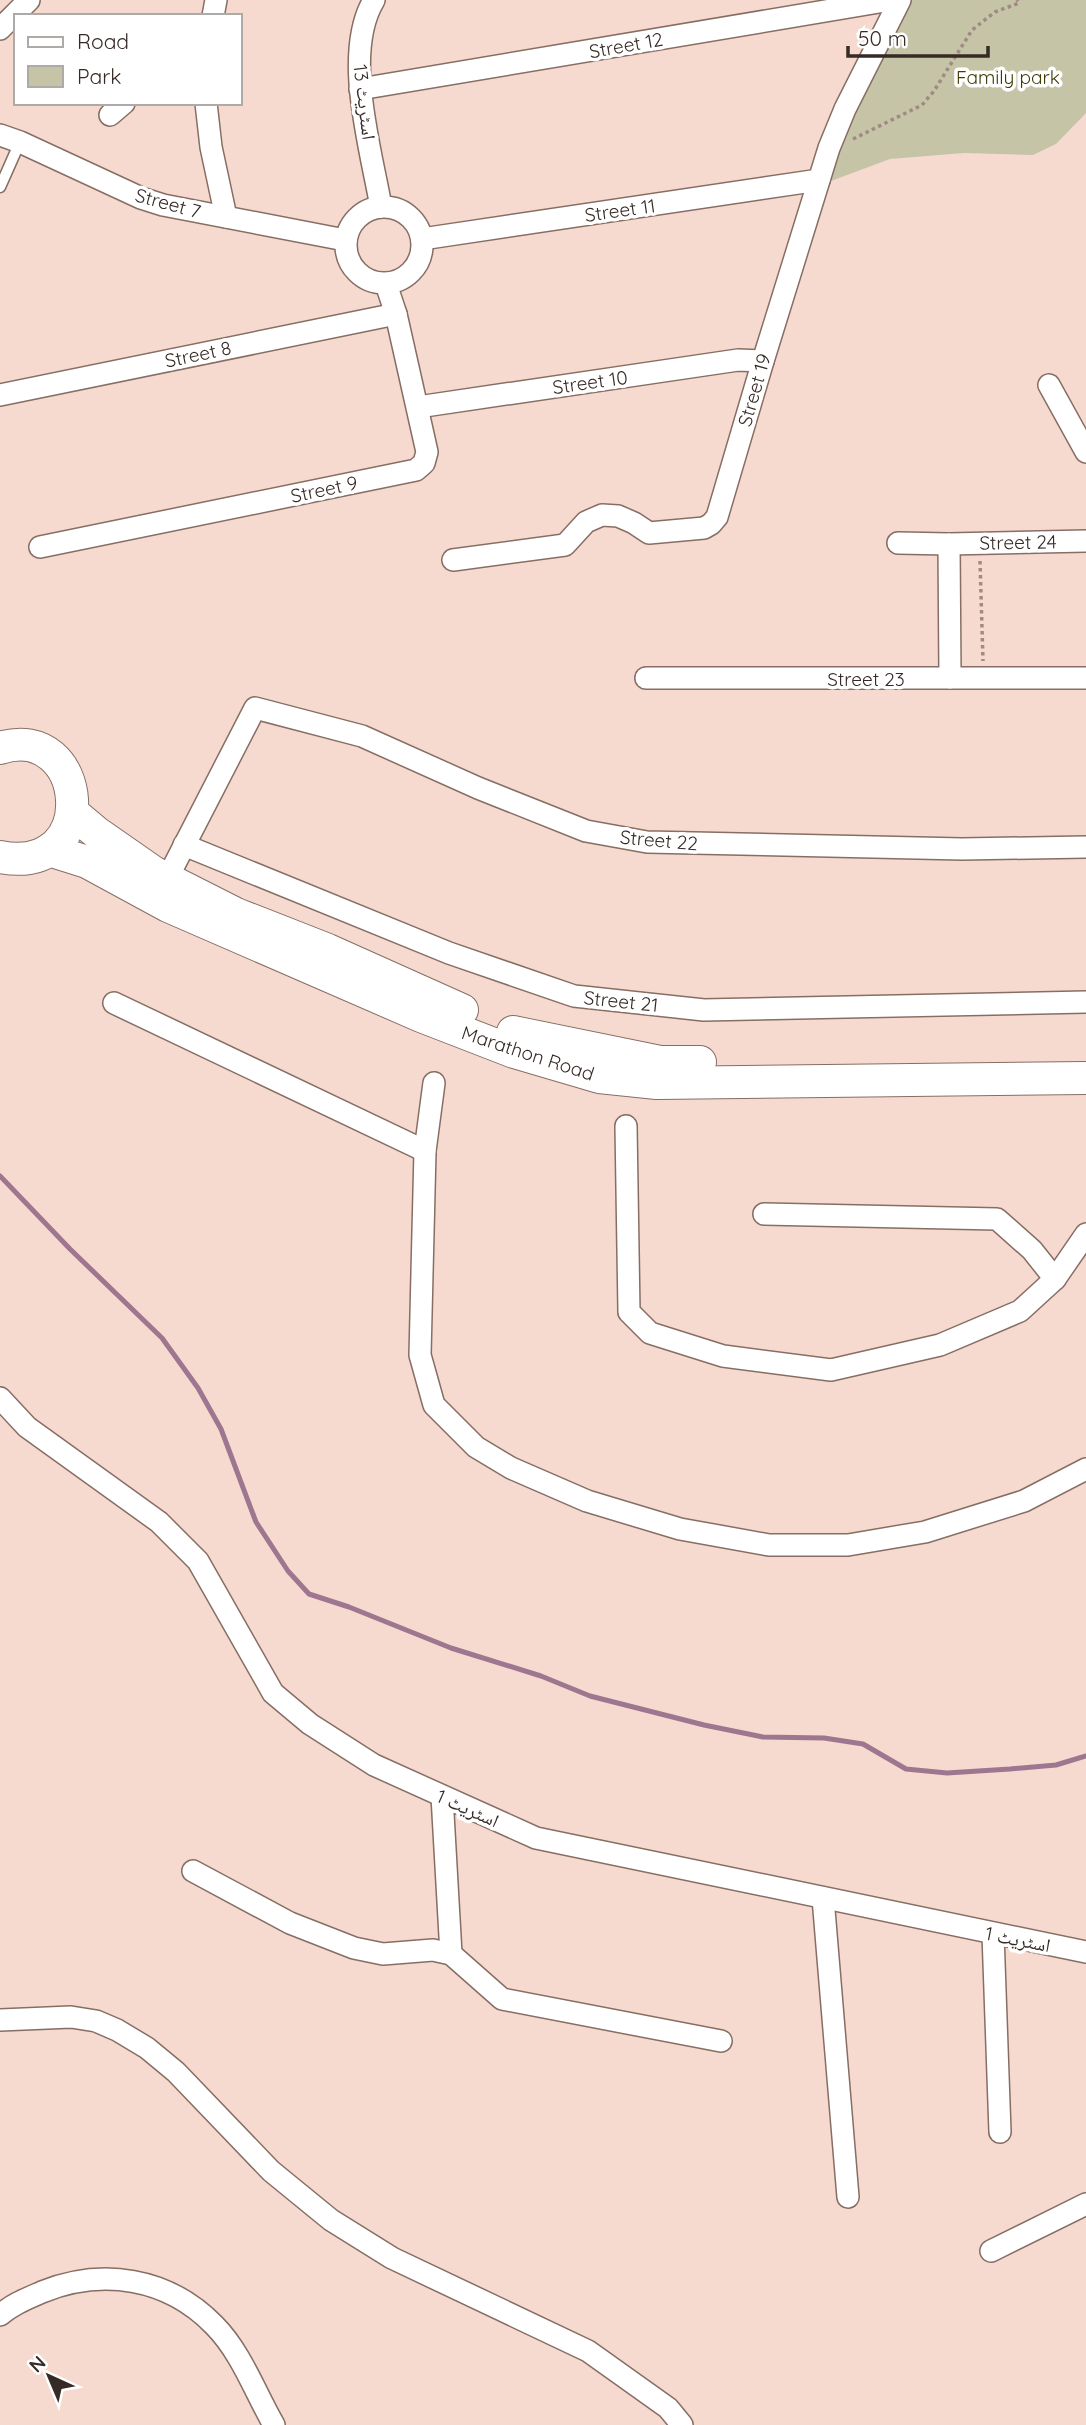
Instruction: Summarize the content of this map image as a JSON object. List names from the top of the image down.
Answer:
{
  "streets": {
    "main road": ["Marathon Road"],
    "street": [
      "Street 12",
      "اسٹریٹ 13",
      "Street 7",
      "Street 11",
      "Street 8",
      "Street 10",
      "Street 19",
      "Street 9",
      "Street 24",
      "Street 23",
      "Street 22",
      "Street 21",
      "اسٹریٹ 1"
    ]
  },
  "crossings": [
    ["Street 12", "اسٹریٹ 13"],
    ["اسٹریٹ 13", "Street 7"],
    ["اسٹریٹ 13", "Street 11"],
    ["اسٹریٹ 13", "Street 9"],
    ["Street 7", "Street 11"],
    ["Street 7", "Street 9"],
    ["Street 11", "Street 19"],
    ["Street 11", "Street 9"],
    ["Street 8", "Street 9"],
    ["Street 10", "Street 19"],
    ["Street 10", "Street 9"],
    ["Street 22", "Street 21"]
  ],
  "parks": ["Family park"],
  "legend": ["Road", "Park"],
  "scale_bar": "50 m",
  "north": "top left"
}
